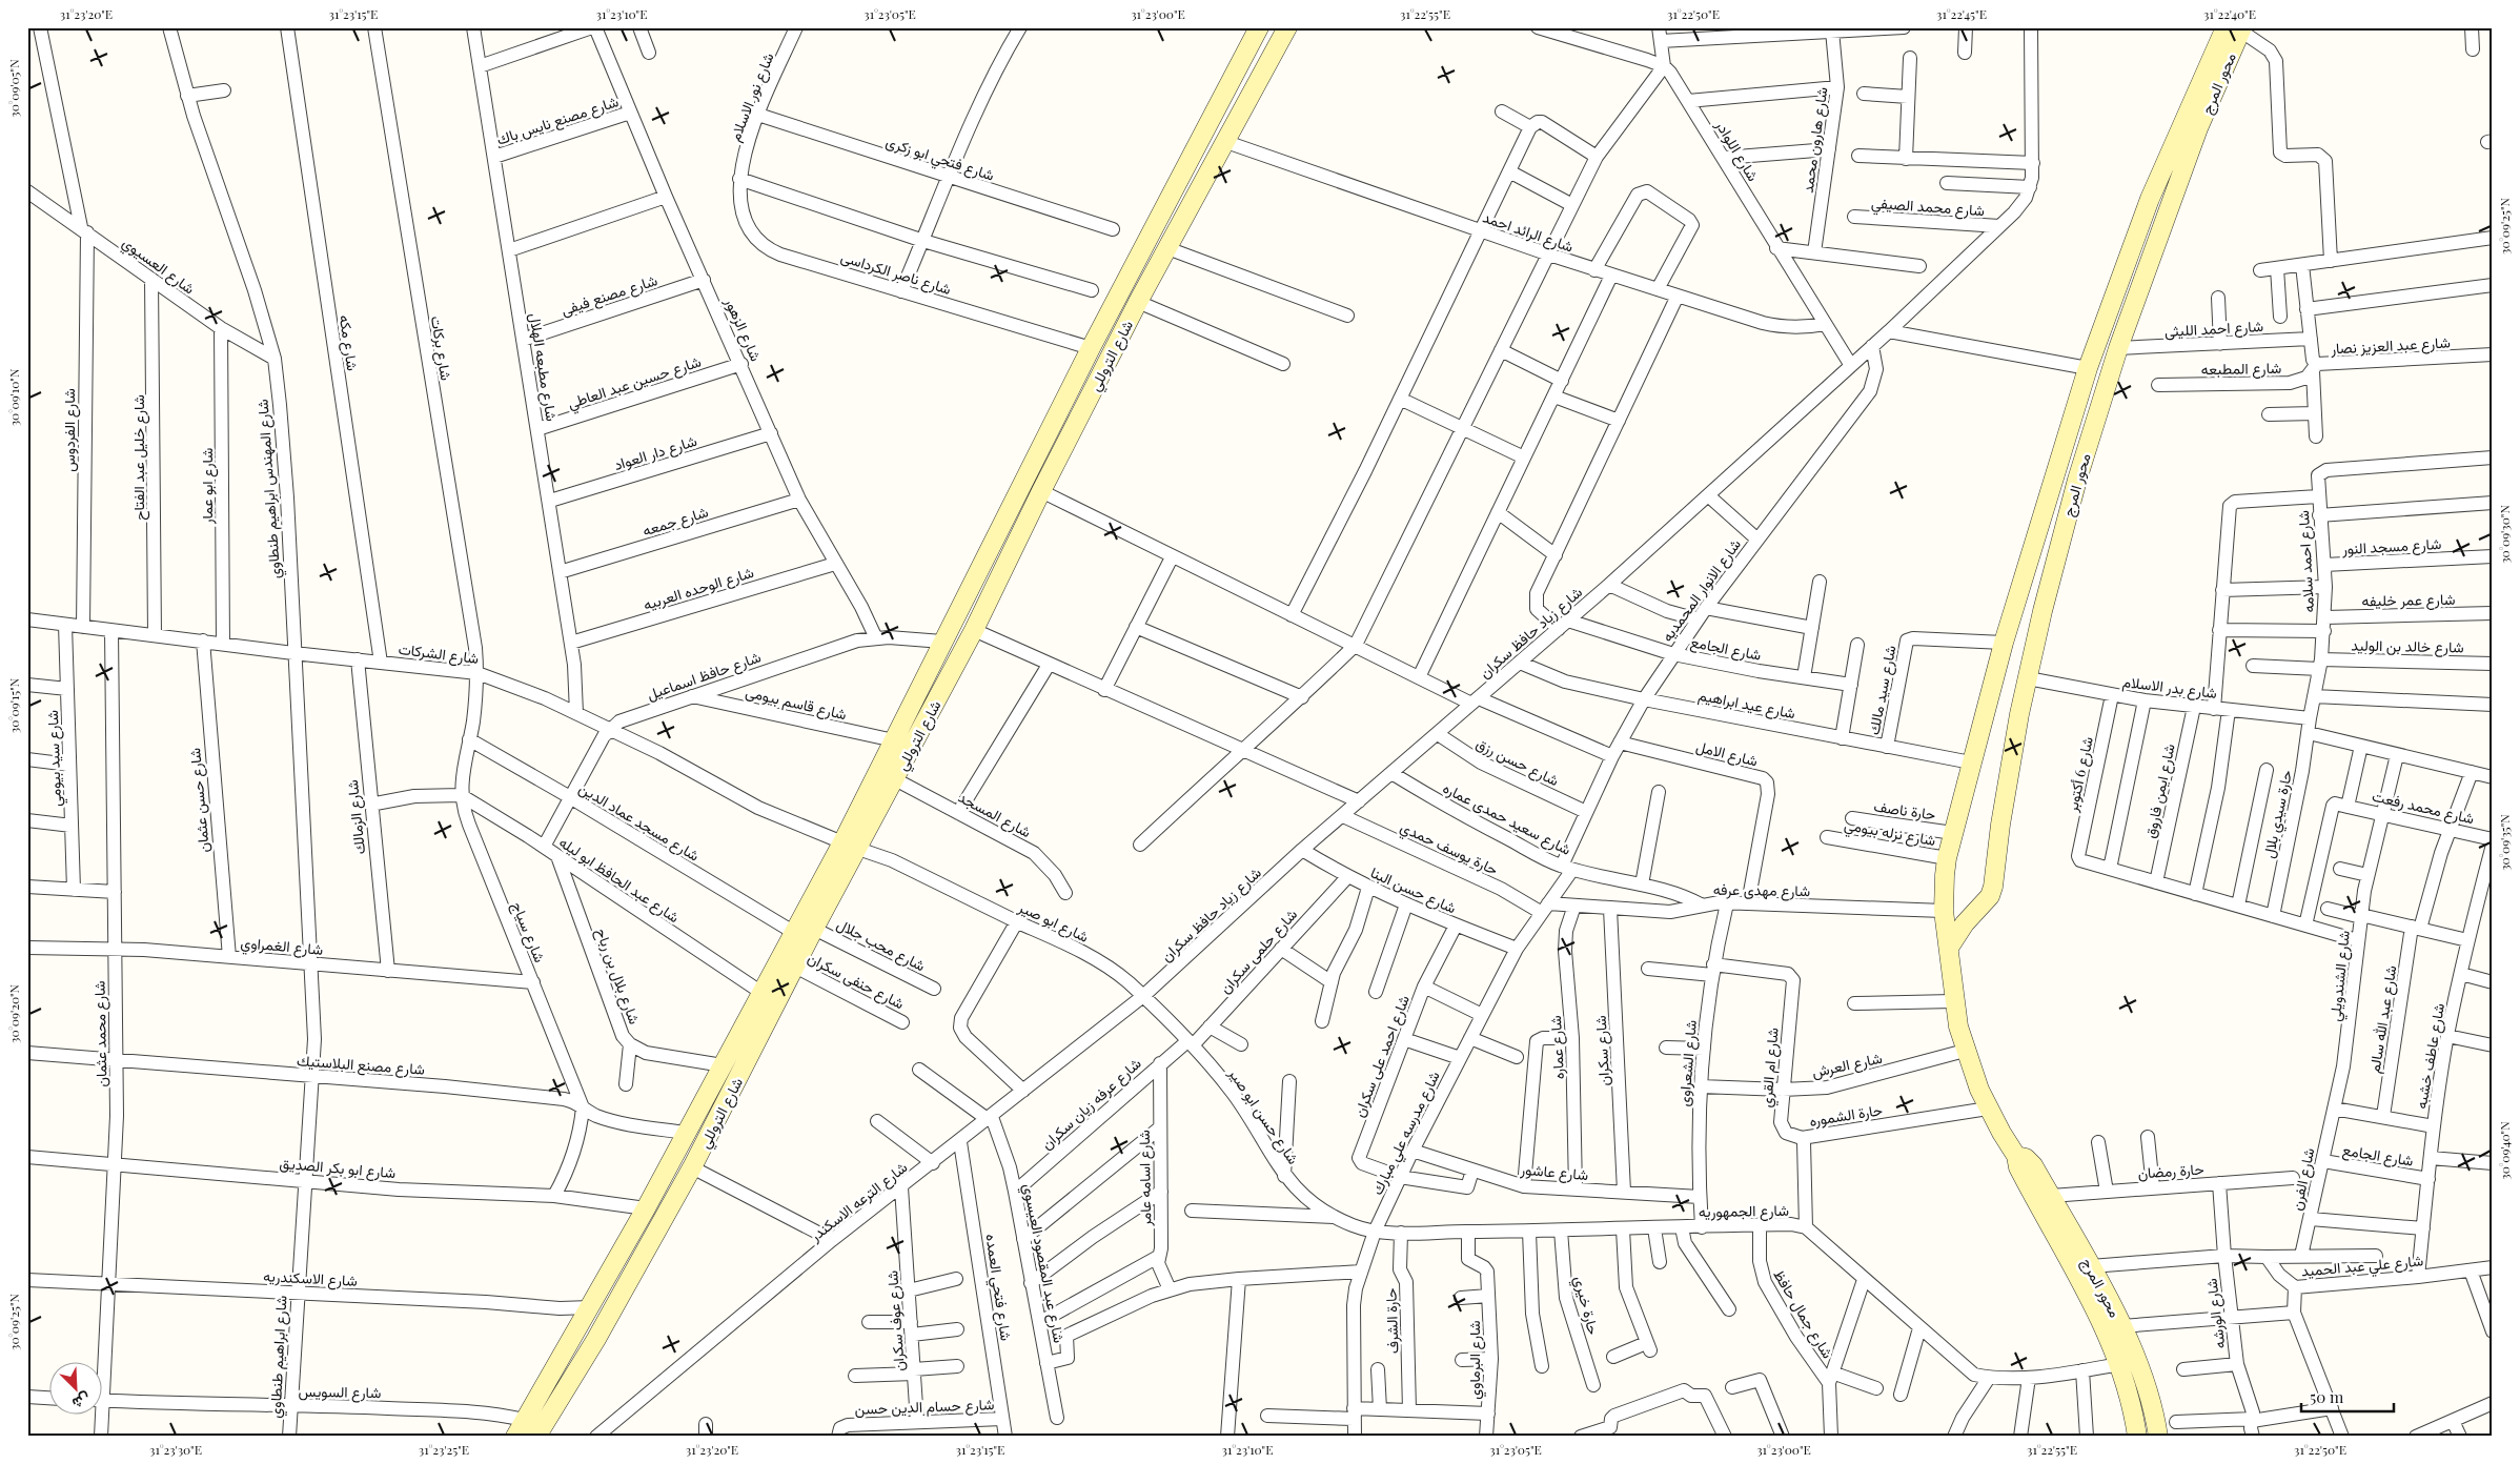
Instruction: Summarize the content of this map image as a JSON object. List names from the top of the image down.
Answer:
{
  "streets": {
    "street": [
      "محور المرج",
      "شارع نور الاسلام",
      "شارع مصنع نايس باك",
      "شارع هارون محمد",
      "شارع اللوادر",
      "شارع فتحي ابو زكرى",
      "شارع محمد الصيفي",
      "شارع الرائد احمد",
      "شارع العسيوي",
      "شارع ناصر الكرداسى",
      "شارع مصنع فيفى",
      "شارع احمد الليثى",
      "شارع الزهور",
      "شارع مكه",
      "شارع عبد العزيز نصار",
      "شارع بركات",
      "شارع التروللي",
      "شارع مطبعه الهلال",
      "شارع المطبعه",
      "شارع حسين عبد العاطي",
      "شارع الفردوس",
      "شارع دار العواد",
      "شارع خليل عبد الفتاح",
      "شارع ابو عمار",
      "شارع المهندس ابراهيم طنطاوي",
      "شارع جمعه",
      "شارع مسجد النور",
      "شارع احمد سلامه",
      "شارع الوحده العربيه",
      "شارع الانوار المحمديه",
      "شارع عمر خليفه",
      "شارع زياد حافظ سكران",
      "شارع خالد بن الوليد",
      "شارع الجامع",
      "شارع الشركات",
      "شارع حافظ اسماعيل",
      "شارع بدر الاسلام",
      "شارع سيد مالك",
      "شارع قاسم بيومى",
      "شارع عيد ابراهيم",
      "شارع الامل",
      "شارع سيد بيومي",
      "شارع حسن رزق",
      "شارع 6 أكتوبر",
      "شارع ايمن فاروق",
      "شارع حسن عثمان",
      "شارع محمد رفعت",
      "حارة ناصف",
      "شارع المسجد",
      "حارة سيدي بلال",
      "شارع الزمالك",
      "شارع سعيد حمدى عماره",
      "شارع مسجد عماد الدين",
      "شارع نزله بيومي",
      "حارة يوسف حمدي",
      "شارع عبد الحافظ ابو ليله",
      "شارع حسن البنا",
      "شارع مهدى عرفه",
      "شارع ابو صير",
      "شارع سياج",
      "شارع محب جلال",
      "شارع الغمراوي",
      "شارع حلمى سكران",
      "شارع بلال بن رباح",
      "شارع الشندويلي",
      "شارع حنفى سكران",
      "شارع عبد الله سالم",
      "شارع محمد عثمان",
      "شارع عماره",
      "شارع سكران",
      "شارع احمد على سكران",
      "شارع عاطف خشبه",
      "شارع الشعراوى",
      "شارع مصنع البلاستيك",
      "شارع العرش",
      "شارع ام القري",
      "شارع عرفه زيان سكران",
      "حارة الشموره",
      "شارع حسن ابو صير",
      "شارع مدرسه علي مبارك",
      "شارع ابو بكر الصديق",
      "حارة رمضان",
      "شارع عاشور",
      "شارع اسامه عامر",
      "شارع الفرن",
      "شارع الترعه الاسكندر",
      "شارع الجمهوريه",
      "شارع عبد المقصود العيسوي",
      "شارع علي عبد الحميد",
      "شارع الاسكندريه",
      "شارع فتحي العمده",
      "حارة خيري",
      "شارع جمال حافظ",
      "شارع الورشه",
      "شارع عوف سكران",
      "حارة الشرف",
      "شارع ابراهيم طنطاوي",
      "شارع البرماوي",
      "شارع السويس",
      "شارع حسام الدين حسن"
    ]
  },
  "crossings": [
    ["محور المرج", "شارع احمد الليثى"],
    ["محور المرج", "شارع بدر الاسلام"],
    ["محور المرج", "شارع سيد مالك"],
    ["محور المرج", "شارع عيد ابراهيم"],
    ["محور المرج", "حارة ناصف"],
    ["محور المرج", "شارع نزله بيومي"],
    ["محور المرج", "شارع مهدى عرفه"],
    ["محور المرج", "شارع العرش"],
    ["محور المرج", "حارة الشموره"],
    ["محور المرج", "حارة رمضان"],
    ["محور المرج", "شارع الجمهوريه"],
    ["شارع نور الاسلام", "شارع فتحي ابو زكرى"],
    ["شارع نور الاسلام", "شارع ناصر الكرداسى"],
    ["شارع مصنع نايس باك", "شارع الزهور"],
    ["شارع مصنع نايس باك", "شارع مطبعه الهلال"],
    ["شارع اللوادر", "شارع الرائد احمد"],
    ["شارع اللوادر", "شارع زياد حافظ سكران"],
    ["شارع محمد الصيفي", "شارع زياد حافظ سكران"],
    ["شارع الرائد احمد", "شارع التروللي"],
    ["شارع العسيوي", "شارع الفردوس"],
    ["شارع العسيوي", "شارع خليل عبد الفتاح"],
    ["شارع العسيوي", "شارع ابو عمار"],
    ["شارع العسيوي", "شارع المهندس ابراهيم طنطاوي"],
    ["شارع ناصر الكرداسى", "شارع التروللي"],
    ["شارع مصنع فيفى", "شارع الزهور"],
    ["شارع مصنع فيفى", "شارع مطبعه الهلال"],
    ["شارع احمد الليثى", "شارع عبد العزيز نصار"],
    ["شارع الزهور", "شارع حسين عبد العاطي"],
    ["شارع الزهور", "شارع دار العواد"],
    ["شارع الزهور", "شارع جمعه"],
    ["شارع الزهور", "شارع الوحده العربيه"],
    ["شارع الزهور", "شارع حافظ اسماعيل"],
    ["شارع مكه", "شارع الشركات"],
    ["شارع عبد العزيز نصار", "شارع المطبعه"],
    ["شارع بركات", "شارع الشركات"],
    ["شارع بركات", "شارع سياج"],
    ["شارع التروللي", "شارع الشركات"],
    ["شارع التروللي", "شارع حافظ اسماعيل"],
    ["شارع التروللي", "شارع قاسم بيومى"],
    ["شارع التروللي", "شارع المسجد"],
    ["شارع التروللي", "شارع مسجد عماد الدين"],
    ["شارع التروللي", "شارع عبد الحافظ ابو ليله"],
    ["شارع التروللي", "شارع ابو صير"],
    ["شارع التروللي", "شارع محب جلال"],
    ["شارع التروللي", "شارع بلال بن رباح"],
    ["شارع التروللي", "شارع حنفى سكران"],
    ["شارع التروللي", "شارع مصنع البلاستيك"],
    ["شارع التروللي", "شارع ابو بكر الصديق"],
    ["شارع التروللي", "شارع الاسكندريه"],
    ["شارع التروللي", "شارع السويس"],
    ["شارع مطبعه الهلال", "شارع حسين عبد العاطي"],
    ["شارع مطبعه الهلال", "شارع دار العواد"],
    ["شارع مطبعه الهلال", "شارع جمعه"],
    ["شارع مطبعه الهلال", "شارع الوحده العربيه"],
    ["شارع مطبعه الهلال", "شارع الشركات"],
    ["شارع الفردوس", "شارع الشركات"],
    ["شارع خليل عبد الفتاح", "شارع الشركات"],
    ["شارع ابو عمار", "شارع الشركات"],
    ["شارع المهندس ابراهيم طنطاوي", "شارع الشركات"],
    ["شارع المهندس ابراهيم طنطاوي", "شارع الغمراوي"],
    ["شارع المهندس ابراهيم طنطاوي", "شارع ابراهيم طنطاوي"],
    ["شارع مسجد النور", "شارع احمد سلامه"],
    ["شارع احمد سلامه", "شارع عمر خليفه"],
    ["شارع احمد سلامه", "شارع خالد بن الوليد"],
    ["شارع احمد سلامه", "شارع بدر الاسلام"],
    ["شارع احمد سلامه", "حارة سيدي بلال"],
    ["شارع الانوار المحمديه", "شارع زياد حافظ سكران"],
    ["شارع الانوار المحمديه", "شارع الجامع"],
    ["شارع الانوار المحمديه", "شارع عيد ابراهيم"],
    ["شارع الانوار المحمديه", "شارع الامل"],
    ["شارع الانوار المحمديه", "شارع حسن رزق"],
    ["شارع الانوار المحمديه", "شارع سعيد حمدى عماره"],
    ["شارع الانوار المحمديه", "شارع مدرسه علي مبارك"],
    ["شارع زياد حافظ سكران", "شارع الجامع"],
    ["شارع زياد حافظ سكران", "شارع عيد ابراهيم"],
    ["شارع زياد حافظ سكران", "شارع حسن رزق"],
    ["شارع زياد حافظ سكران", "شارع سعيد حمدى عماره"],
    ["شارع زياد حافظ سكران", "حارة يوسف حمدي"],
    ["شارع زياد حافظ سكران", "شارع حسن البنا"],
    ["شارع زياد حافظ سكران", "شارع ابو صير"],
    ["شارع زياد حافظ سكران", "شارع حسن ابو صير"],
    ["شارع زياد حافظ سكران", "شارع الترعه الاسكندر"],
    ["شارع الجامع", "شارع عاطف خشبه"],
    ["شارع الجامع", "شارع الفرن"],
    ["شارع الشركات", "شارع حافظ اسماعيل"],
    ["شارع الشركات", "شارع سيد بيومي"],
    ["شارع الشركات", "شارع حسن عثمان"],
    ["شارع الشركات", "شارع الزمالك"],
    ["شارع الشركات", "شارع ابو صير"],
    ["شارع الشركات", "شارع سياج"],
    ["شارع الشركات", "شارع محمد عثمان"],
    ["شارع حافظ اسماعيل", "شارع قاسم بيومى"],
    ["شارع بدر الاسلام", "شارع 6 أكتوبر"],
    ["شارع بدر الاسلام", "شارع ايمن فاروق"],
    ["شارع بدر الاسلام", "حارة سيدي بلال"],
    ["شارع سيد مالك", "شارع عيد ابراهيم"],
    ["شارع الامل", "شارع مهدى عرفه"],
    ["شارع حسن عثمان", "شارع الغمراوي"],
    ["شارع محمد رفعت", "شارع الشندويلي"],
    ["شارع محمد رفعت", "شارع عبد الله سالم"],
    ["شارع الزمالك", "شارع الغمراوي"],
    ["شارع سعيد حمدى عماره", "شارع مهدى عرفه"],
    ["شارع سعيد حمدى عماره", "شارع مدرسه علي مبارك"],
    ["شارع مسجد عماد الدين", "شارع سياج"],
    ["حارة يوسف حمدي", "شارع مهدى عرفه"],
    ["حارة يوسف حمدي", "شارع مدرسه علي مبارك"],
    ["شارع عبد الحافظ ابو ليله", "شارع سياج"],
    ["شارع عبد الحافظ ابو ليله", "شارع بلال بن رباح"],
    ["شارع حسن البنا", "شارع حلمى سكران"],
    ["شارع حسن البنا", "شارع احمد على سكران"],
    ["شارع حسن البنا", "شارع مدرسه علي مبارك"],
    ["شارع مهدى عرفه", "شارع عماره"],
    ["شارع مهدى عرفه", "شارع سكران"],
    ["شارع مهدى عرفه", "شارع الشعراوى"],
    ["شارع مهدى عرفه", "شارع مدرسه علي مبارك"],
    ["شارع ابو صير", "شارع حسن ابو صير"],
    ["شارع ابو صير", "شارع الترعه الاسكندر"],
    ["شارع سياج", "شارع الغمراوي"],
    ["شارع سياج", "شارع مصنع البلاستيك"],
    ["شارع الغمراوي", "شارع محمد عثمان"],
    ["شارع الغمراوي", "شارع ابراهيم طنطاوي"],
    ["شارع حلمى سكران", "شارع عرفه زيان سكران"],
    ["شارع حلمى سكران", "شارع حسن ابو صير"],
    ["شارع الشندويلي", "شارع الفرن"],
    ["شارع محمد عثمان", "شارع مصنع البلاستيك"],
    ["شارع محمد عثمان", "شارع ابو بكر الصديق"],
    ["شارع محمد عثمان", "شارع الاسكندريه"],
    ["شارع عماره", "شارع عاشور"],
    ["شارع سكران", "شارع عاشور"],
    ["شارع احمد على سكران", "شارع مدرسه علي مبارك"],
    ["شارع عاطف خشبه", "شارع علي عبد الحميد"],
    ["شارع الشعراوى", "شارع العرش"],
    ["شارع الشعراوى", "شارع ام القري"],
    ["شارع الشعراوى", "شارع عاشور"],
    ["شارع الشعراوى", "شارع الجمهوريه"],
    ["شارع مصنع البلاستيك", "شارع ابراهيم طنطاوي"],
    ["شارع العرش", "شارع ام القري"],
    ["شارع ام القري", "حارة الشموره"],
    ["شارع عرفه زيان سكران", "شارع حسن ابو صير"],
    ["شارع عرفه زيان سكران", "شارع اسامه عامر"],
    ["شارع عرفه زيان سكران", "شارع عبد المقصود العيسوي"],
    ["شارع حسن ابو صير", "شارع مدرسه علي مبارك"],
    ["شارع حسن ابو صير", "شارع الترعه الاسكندر"],
    ["شارع حسن ابو صير", "شارع الجمهوريه"],
    ["شارع مدرسه علي مبارك", "شارع عاشور"],
    ["شارع مدرسه علي مبارك", "شارع الجمهوريه"],
    ["شارع ابو بكر الصديق", "شارع ابراهيم طنطاوي"],
    ["حارة رمضان", "شارع الورشه"],
    ["شارع الترعه الاسكندر", "شارع عبد المقصود العيسوي"],
    ["شارع الترعه الاسكندر", "شارع فتحي العمده"],
    ["شارع الترعه الاسكندر", "شارع عوف سكران"],
    ["شارع الجمهوريه", "حارة خيري"],
    ["شارع الجمهوريه", "شارع جمال حافظ"],
    ["شارع الجمهوريه", "حارة الشرف"],
    ["شارع الجمهوريه", "شارع البرماوي"],
    ["شارع الاسكندريه", "شارع ابراهيم طنطاوي"],
    ["شارع فتحي العمده", "شارع حسام الدين حسن"],
    ["شارع عوف سكران", "شارع حسام الدين حسن"],
    ["شارع ابراهيم طنطاوي", "شارع السويس"]
  ],
  "scale_bar": "50 m",
  "north": "bottom right",
  "coordinates": [
    "31°23'20\"E",
    "31°23'15\"E",
    "31°23'10\"E",
    "31°23'05\"E",
    "31°23'00\"E",
    "31°22'55\"E",
    "31°22'50\"E",
    "31°22'45\"E",
    "31°22'40\"E",
    "30°09'05\"N",
    "30°09'25\"N",
    "30°09'10\"N",
    "30°09'30\"N",
    "30°09'15\"N",
    "30°09'35\"N",
    "30°09'20\"N",
    "30°09'40\"N",
    "31°23'30\"E",
    "31°23'25\"E"
  ]
}
